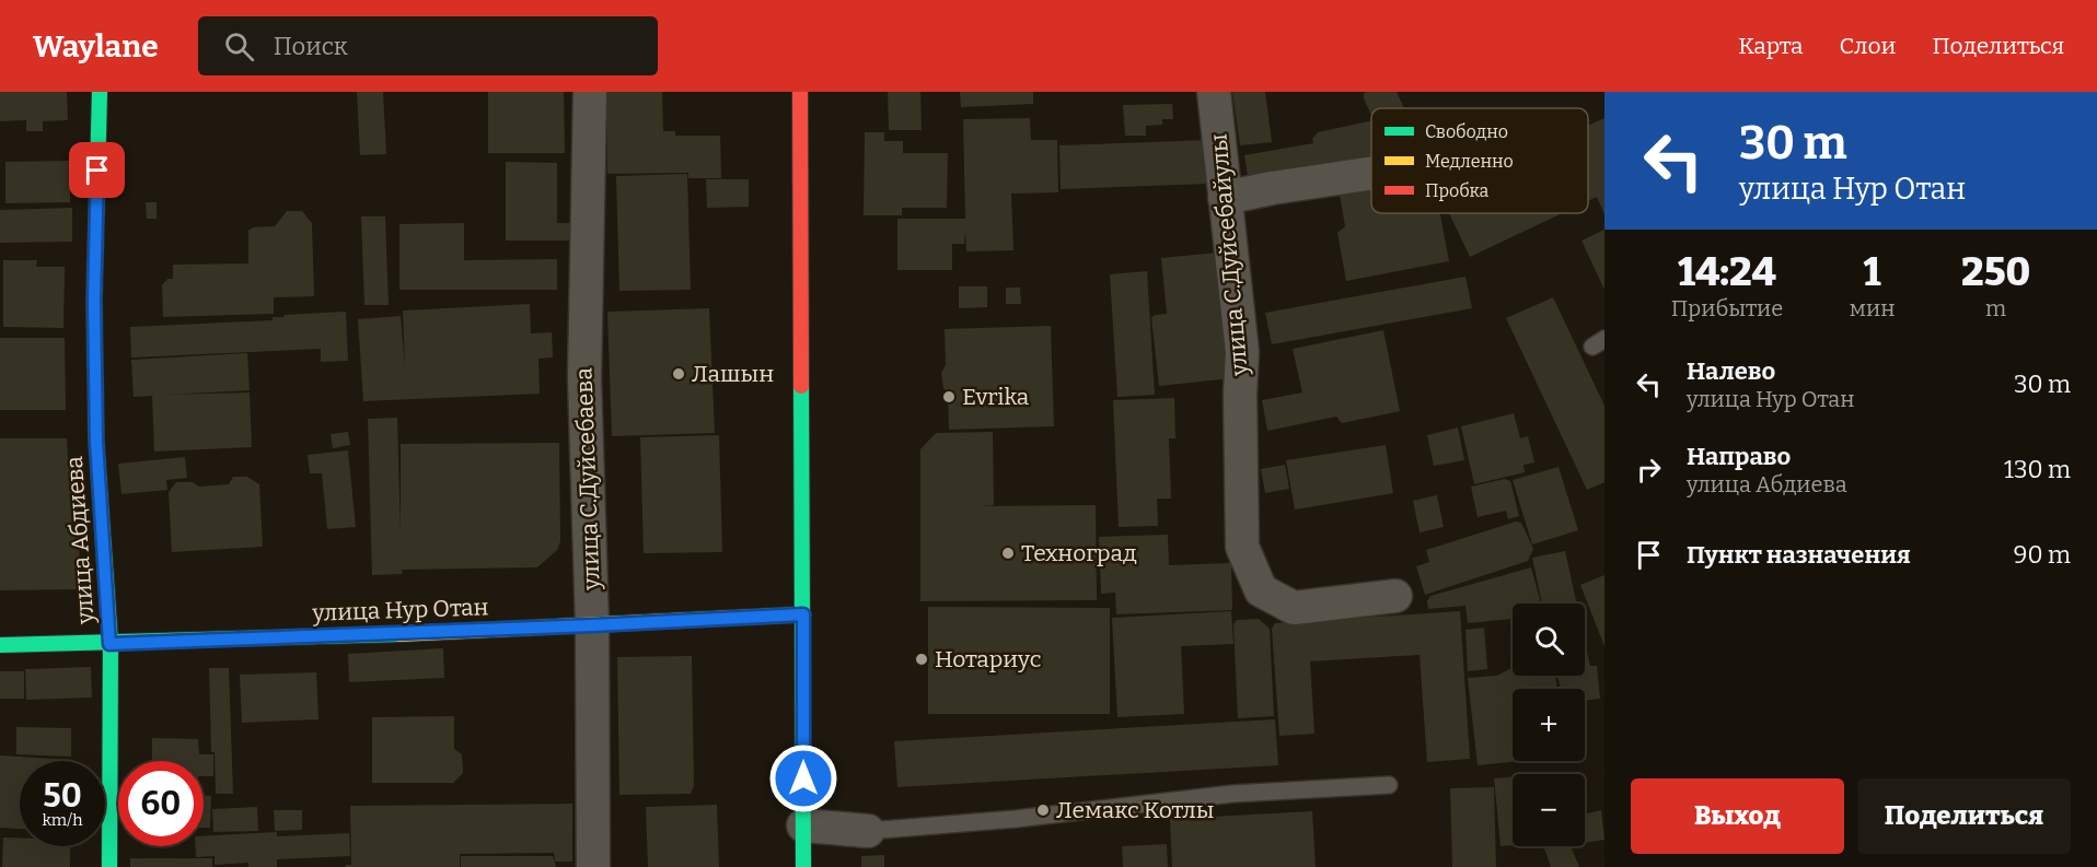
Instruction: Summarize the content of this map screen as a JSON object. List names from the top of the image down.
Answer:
{
  "streets": {
    "street": [
      "улица С.Дуйсебайулы",
      "улица С.Дуйсебаева",
      "улица Абдиева",
      "улица Нур Отан"
    ]
  },
  "crossings": [
    ["улица С.Дуйсебаева", "улица Нур Отан"],
    ["улица Абдиева", "улица Нур Отан"]
  ],
  "places": [
    "Лашын",
    "Evrika",
    "Техноград",
    "Нотариус",
    "Лемакс Котлы"
  ],
  "legend": ["Свободно", "Медленно", "Пробка"],
  "page": {
    "header": "Waylane",
    "search": "Поиск",
    "nav": ["Карта", "Слои", "Поделиться"],
    "turn": ["30 m", "улица Нур Отан"],
    "eta": [
      "14:24",
      "Прибытие",
      "1",
      "мин",
      "250",
      "m"
    ],
    "list": [
      {
        "name": "Налево",
        "note": "улица Нур Отан",
        "value": "30 m"
      },
      {
        "name": "Направо",
        "note": "улица Абдиева",
        "value": "130 m"
      },
      {
        "name": "Пункт назначения",
        "value": "90 m"
      }
    ],
    "map_buttons": ["+", "−"],
    "speed": "50 km/h",
    "limit": "60",
    "buttons": ["Выход", "Поделиться"]
  }
}
